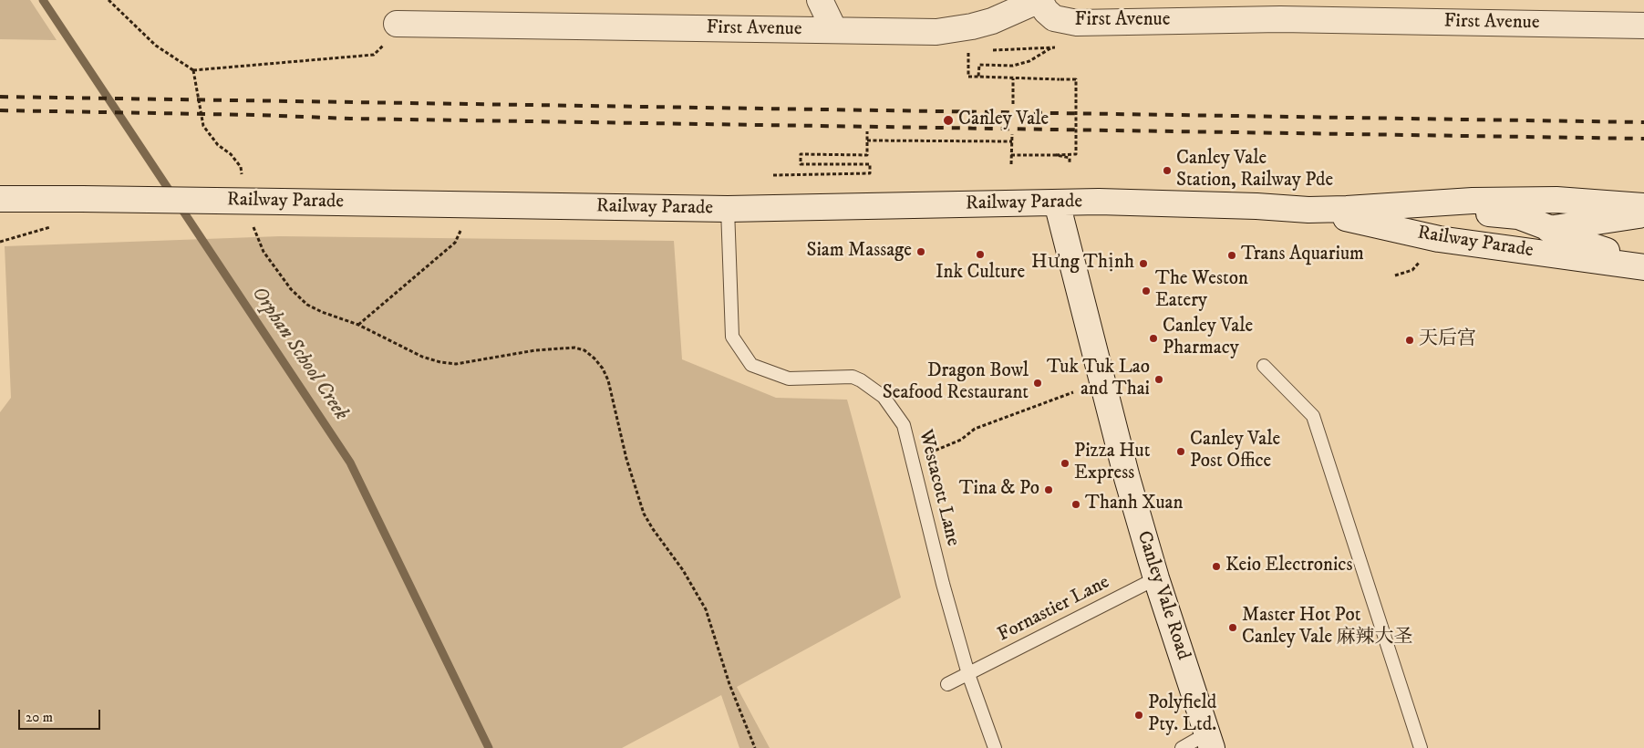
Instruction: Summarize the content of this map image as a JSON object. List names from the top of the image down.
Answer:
{
  "streets": {
    "main road": ["First Avenue", "Railway Parade", "Canley Vale Road"],
    "lane": ["Westacott Lane", "Fornastier Lane"]
  },
  "crossings": [
    ["Railway Parade", "Westacott Lane"],
    ["Railway Parade", "Canley Vale Road"],
    ["Westacott Lane", "Fornastier Lane"],
    ["Canley Vale Road", "Fornastier Lane"]
  ],
  "water": ["Orphan School Creek"],
  "places": [
    "Canley Vale",
    "Canley Vale Station, Railway Pde",
    "Siam Massage",
    "Ink Culture",
    "Trans Aquarium",
    "Hưng Thịnh",
    "The Weston Eatery",
    "Canley Vale Pharmacy",
    "天后宫",
    "Tuk Tuk Lao and Thai",
    "Dragon Bowl Seafood Restaurant",
    "Canley Vale Post Office",
    "Pizza Hut Express",
    "Tina & Po",
    "Thanh Xuan",
    "Keio Electronics",
    "Master Hot Pot Canley Vale 麻辣大圣",
    "Polyfield Pty. Ltd."
  ],
  "scale_bar": "20 m"
}
